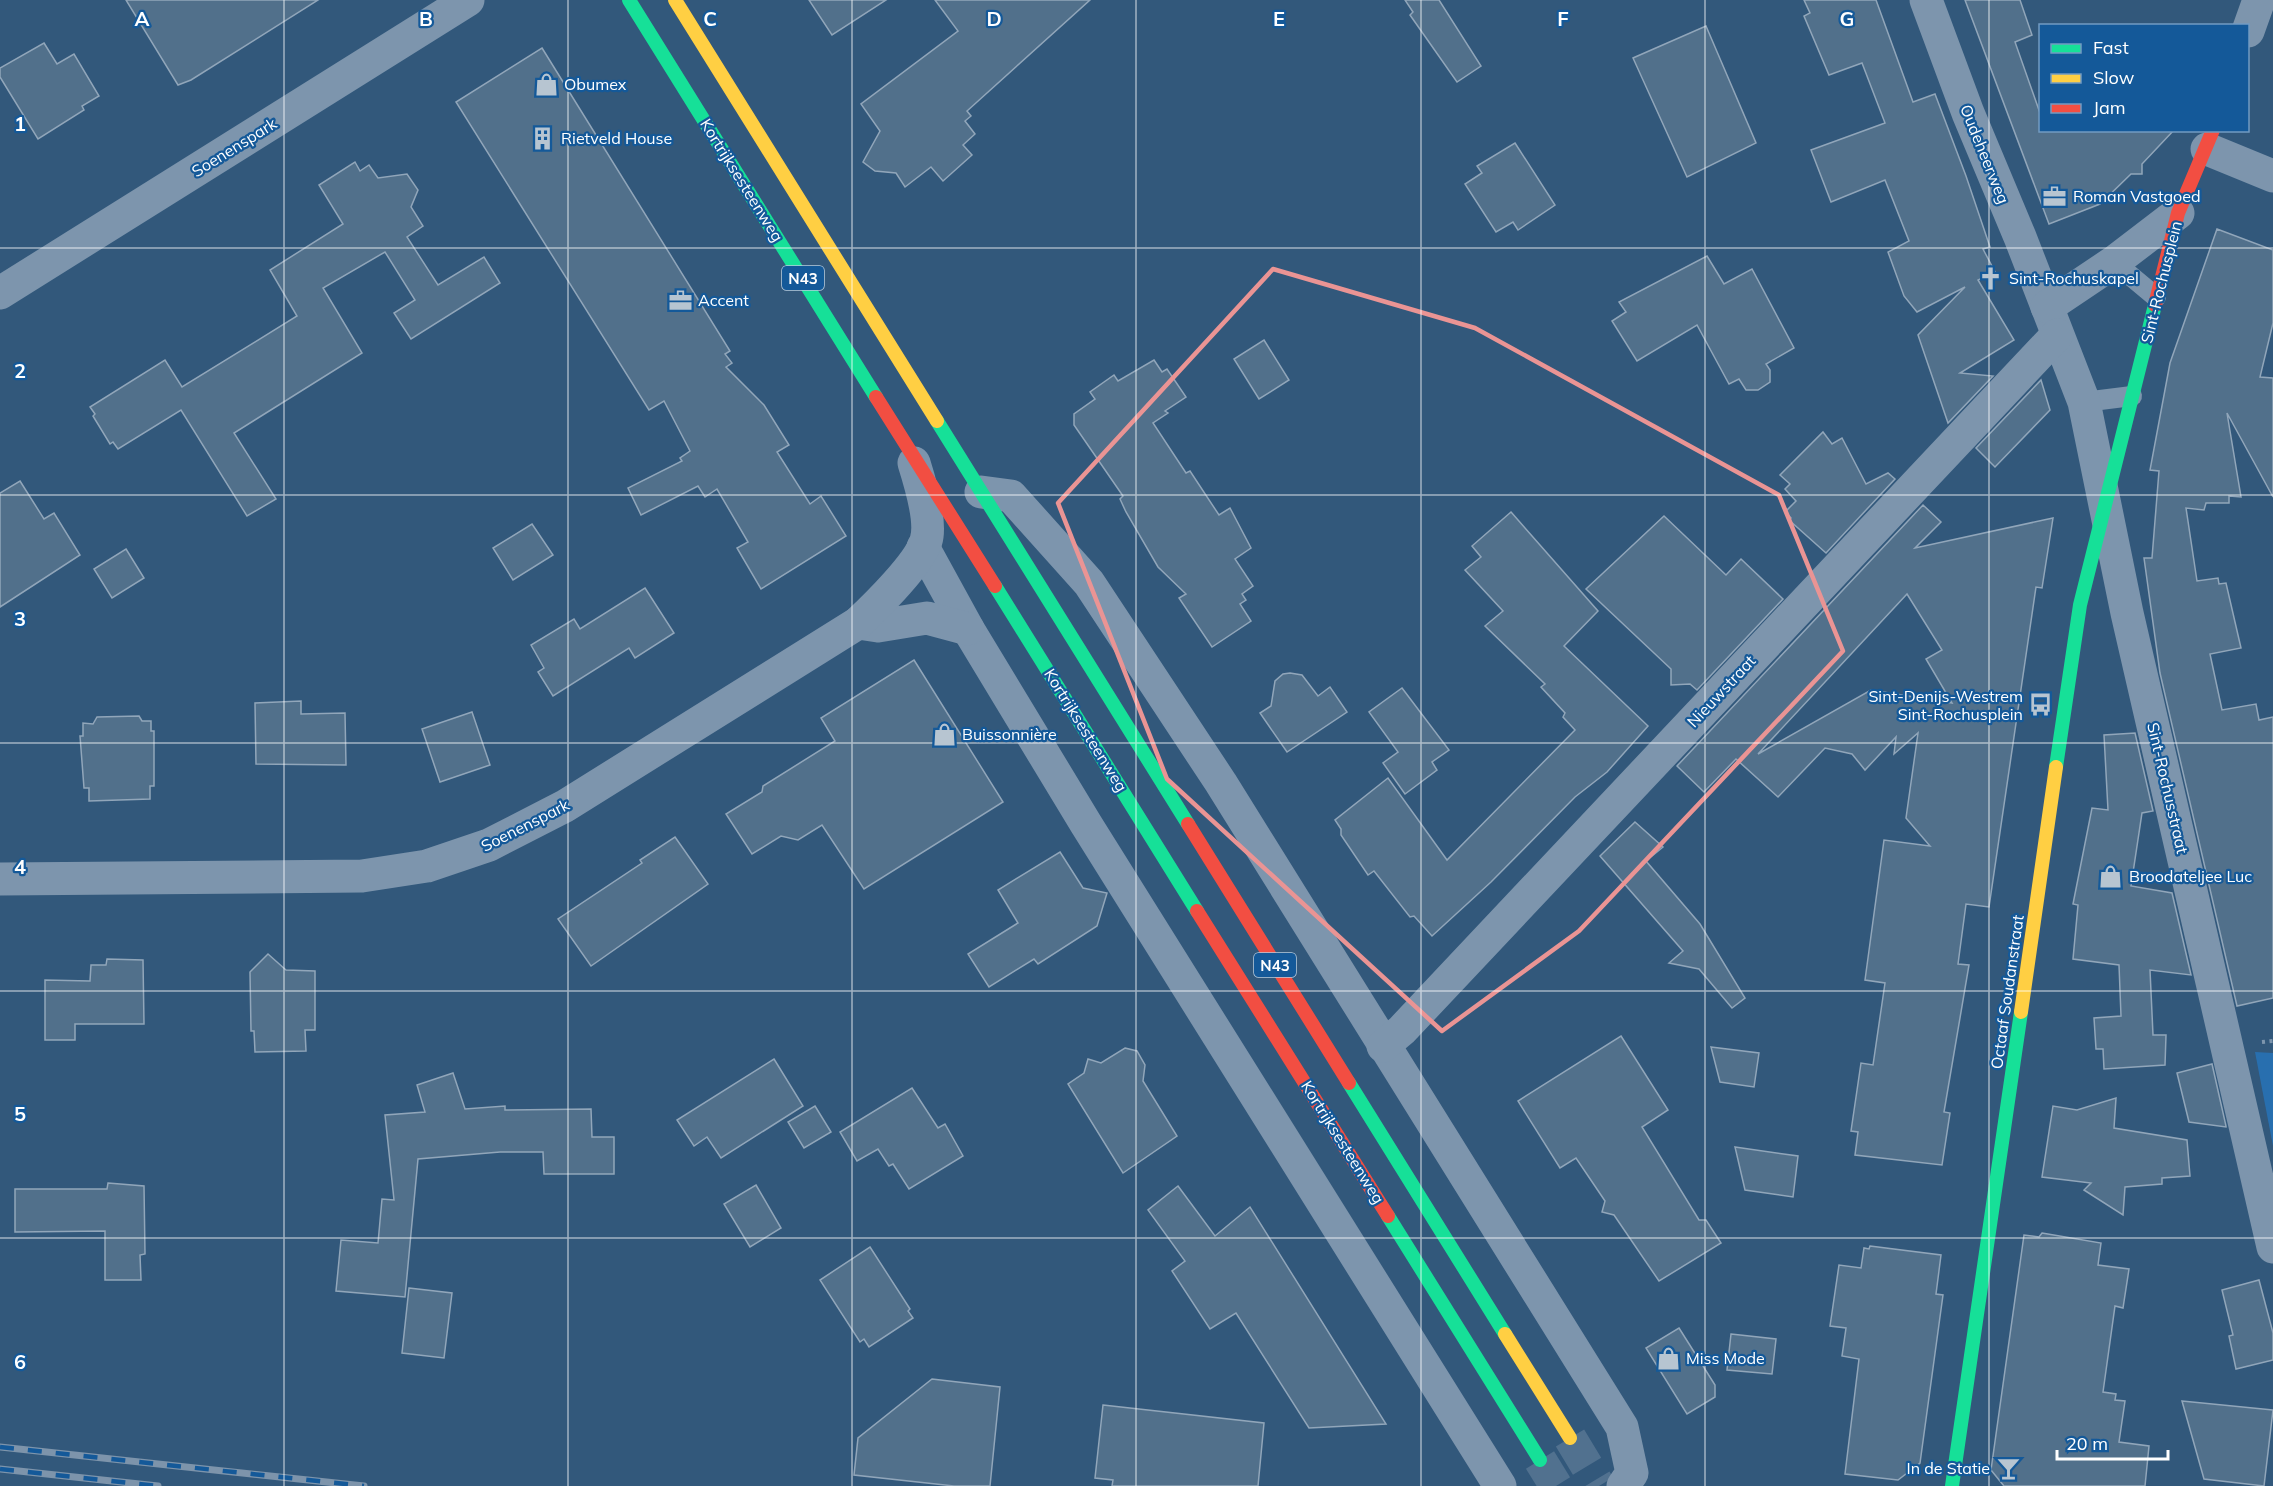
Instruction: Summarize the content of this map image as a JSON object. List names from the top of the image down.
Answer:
{
  "streets": {
    "main road": [
      "Kortrijksesteenweg",
      "N43",
      "Sint-Rochusplein",
      "Octaaf Soudanstraat"
    ],
    "street": [
      "Soenenspark",
      "Oudeheerweg",
      "Nieuwstraat",
      "Sint-Rochusstraat"
    ]
  },
  "crossings": [
    ["Soenenspark", "Kortrijksesteenweg"],
    ["Oudeheerweg", "Sint-Rochusplein"],
    ["Oudeheerweg", "Nieuwstraat"],
    ["Sint-Rochusplein", "Nieuwstraat"],
    ["Sint-Rochusplein", "Sint-Rochusstraat"],
    ["Sint-Rochusplein", "Octaaf Soudanstraat"],
    ["Sint-Rochusstraat", "Octaaf Soudanstraat"]
  ],
  "places": {
    "shop": [
      "Obumex",
      "Buissonnière",
      "Broodateljee Luc",
      "Miss Mode"
    ],
    "building": ["Rietveld House"],
    "office": ["Roman Vastgoed", "Accent"],
    "church": ["Sint-Rochuskapel"],
    "bus stop": ["Sint-Denijs-Westrem Sint-Rochusplein"],
    "bar": ["In de Statie"]
  },
  "legend": ["Fast", "Slow", "Jam"],
  "scale_bar": "20 m",
  "grid": {
    "columns": [
      "A",
      "B",
      "C",
      "D",
      "E",
      "F",
      "G"
    ],
    "rows": [
      "1",
      "2",
      "3",
      "4",
      "5",
      "6"
    ]
  }
}
